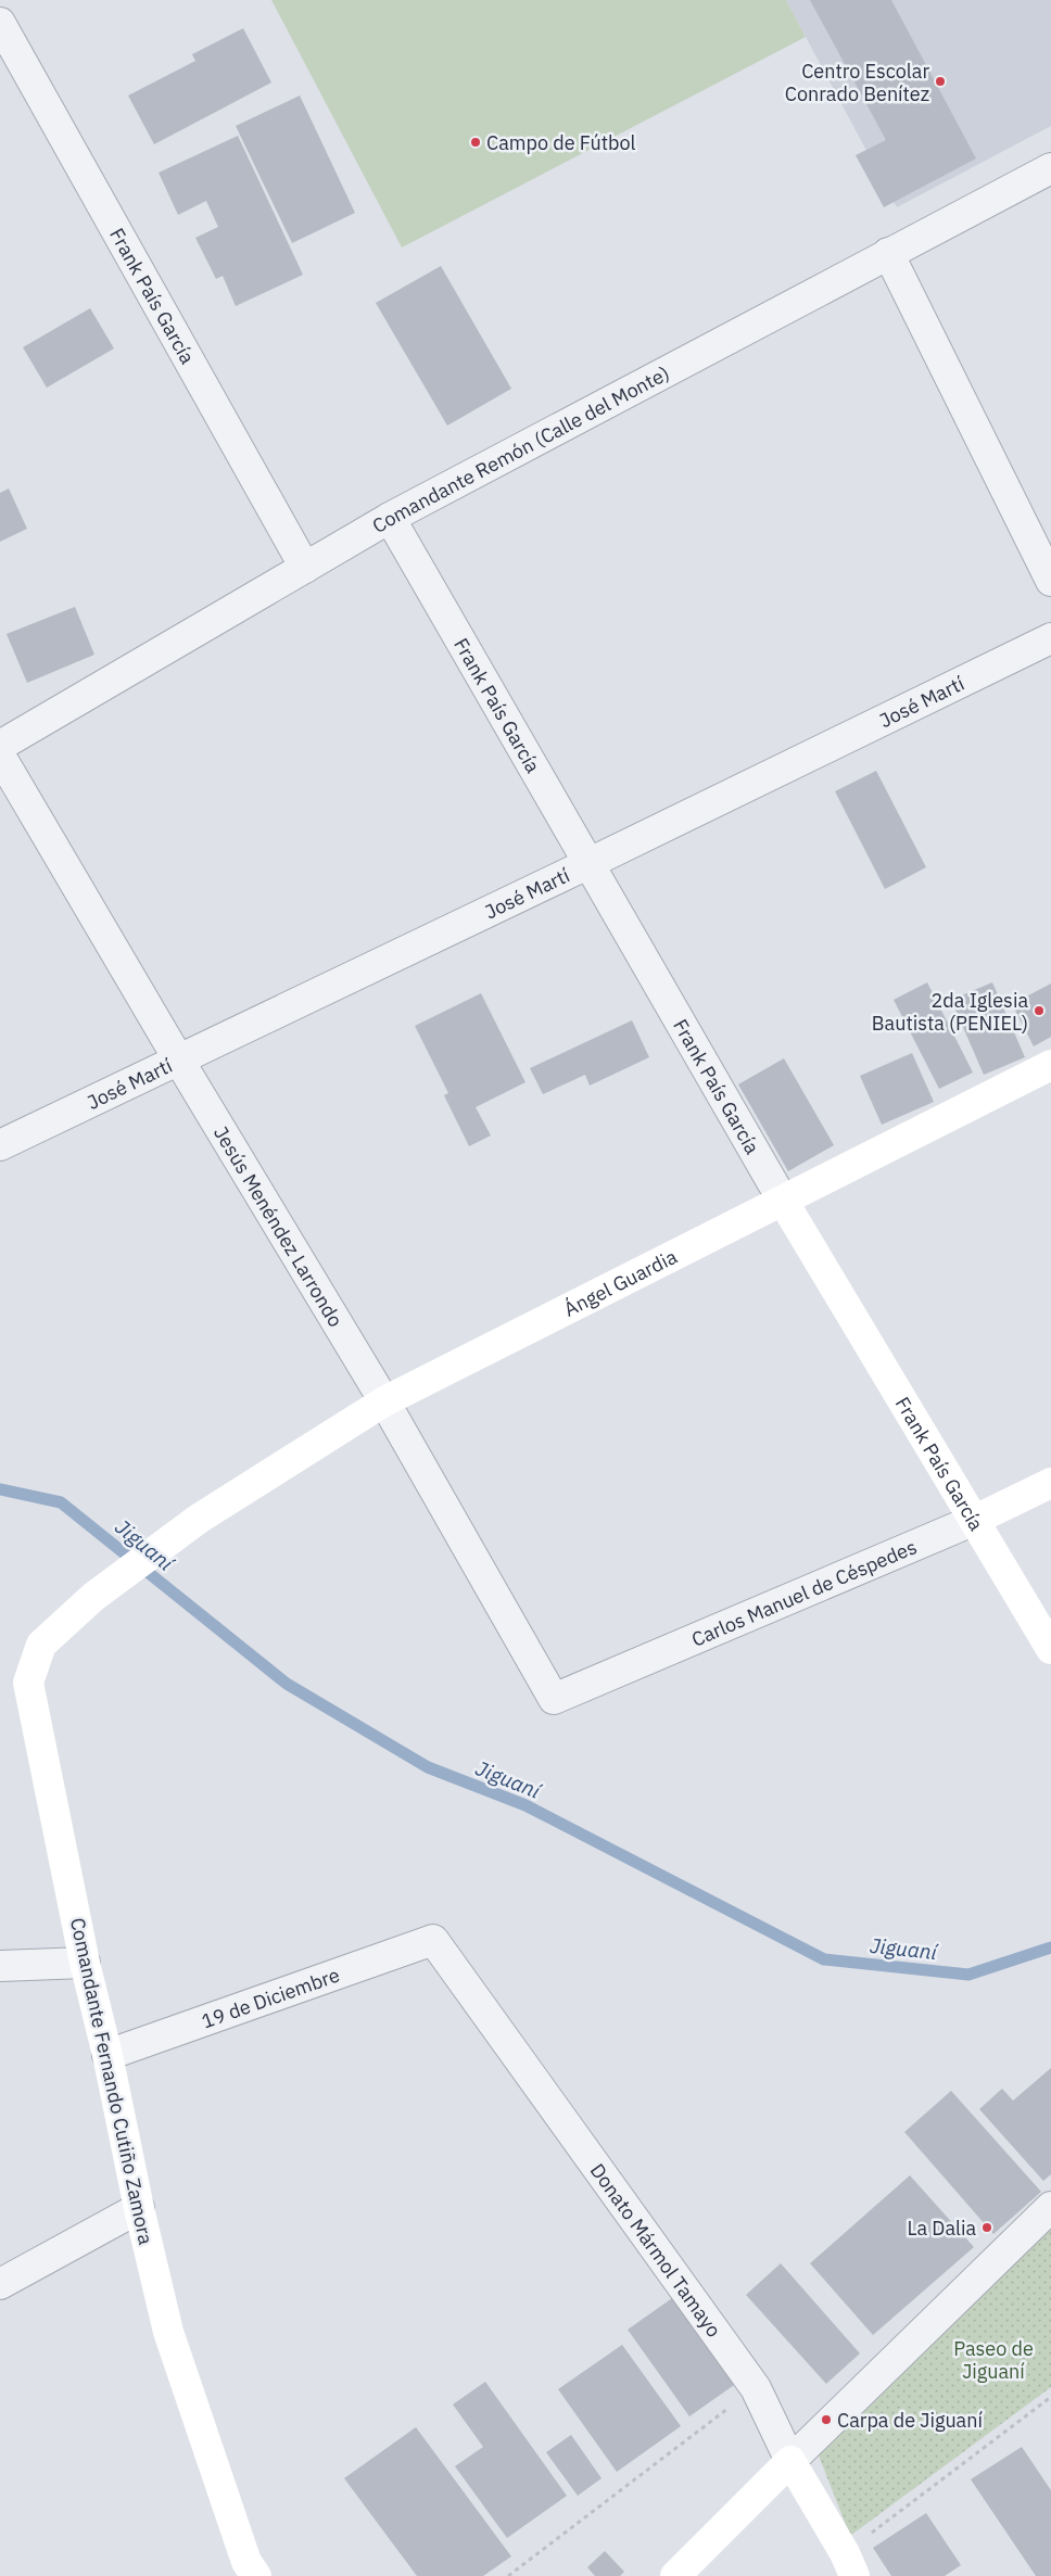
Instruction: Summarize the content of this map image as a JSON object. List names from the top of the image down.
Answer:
{
  "streets": {
    "main road": [
      "Frank País García",
      "Ángel Guardia",
      "Carlos Manuel de Céspedes",
      "Comandante Fernando Cutiño Zamora",
      "Donato Mármol Tamayo"
    ],
    "street": [
      "Comandante Remón (Calle del Monte)",
      "José Martí",
      "Jesús Menéndez Larrondo",
      "19 de Diciembre"
    ]
  },
  "crossings": [
    ["Frank País García", "Comandante Remón (Calle del Monte)"],
    ["Frank País García", "José Martí"],
    ["Frank País García", "Ángel Guardia"],
    ["Frank País García", "Carlos Manuel de Céspedes"],
    ["Comandante Remón (Calle del Monte)", "Jesús Menéndez Larrondo"],
    ["José Martí", "Jesús Menéndez Larrondo"],
    ["Jesús Menéndez Larrondo", "Ángel Guardia"],
    ["Jesús Menéndez Larrondo", "Carlos Manuel de Céspedes"],
    ["Ángel Guardia", "Comandante Fernando Cutiño Zamora"],
    ["19 de Diciembre", "Comandante Fernando Cutiño Zamora"],
    ["19 de Diciembre", "Donato Mármol Tamayo"]
  ],
  "water": ["Jiguaní"],
  "parks": ["Paseo de Jiguaní"],
  "places": [
    "Centro Escolar Conrado Benítez",
    "Campo de Fútbol",
    "2da Iglesia Bautista (PENIEL)",
    "La Dalia",
    "Carpa de Jiguaní"
  ]
}
